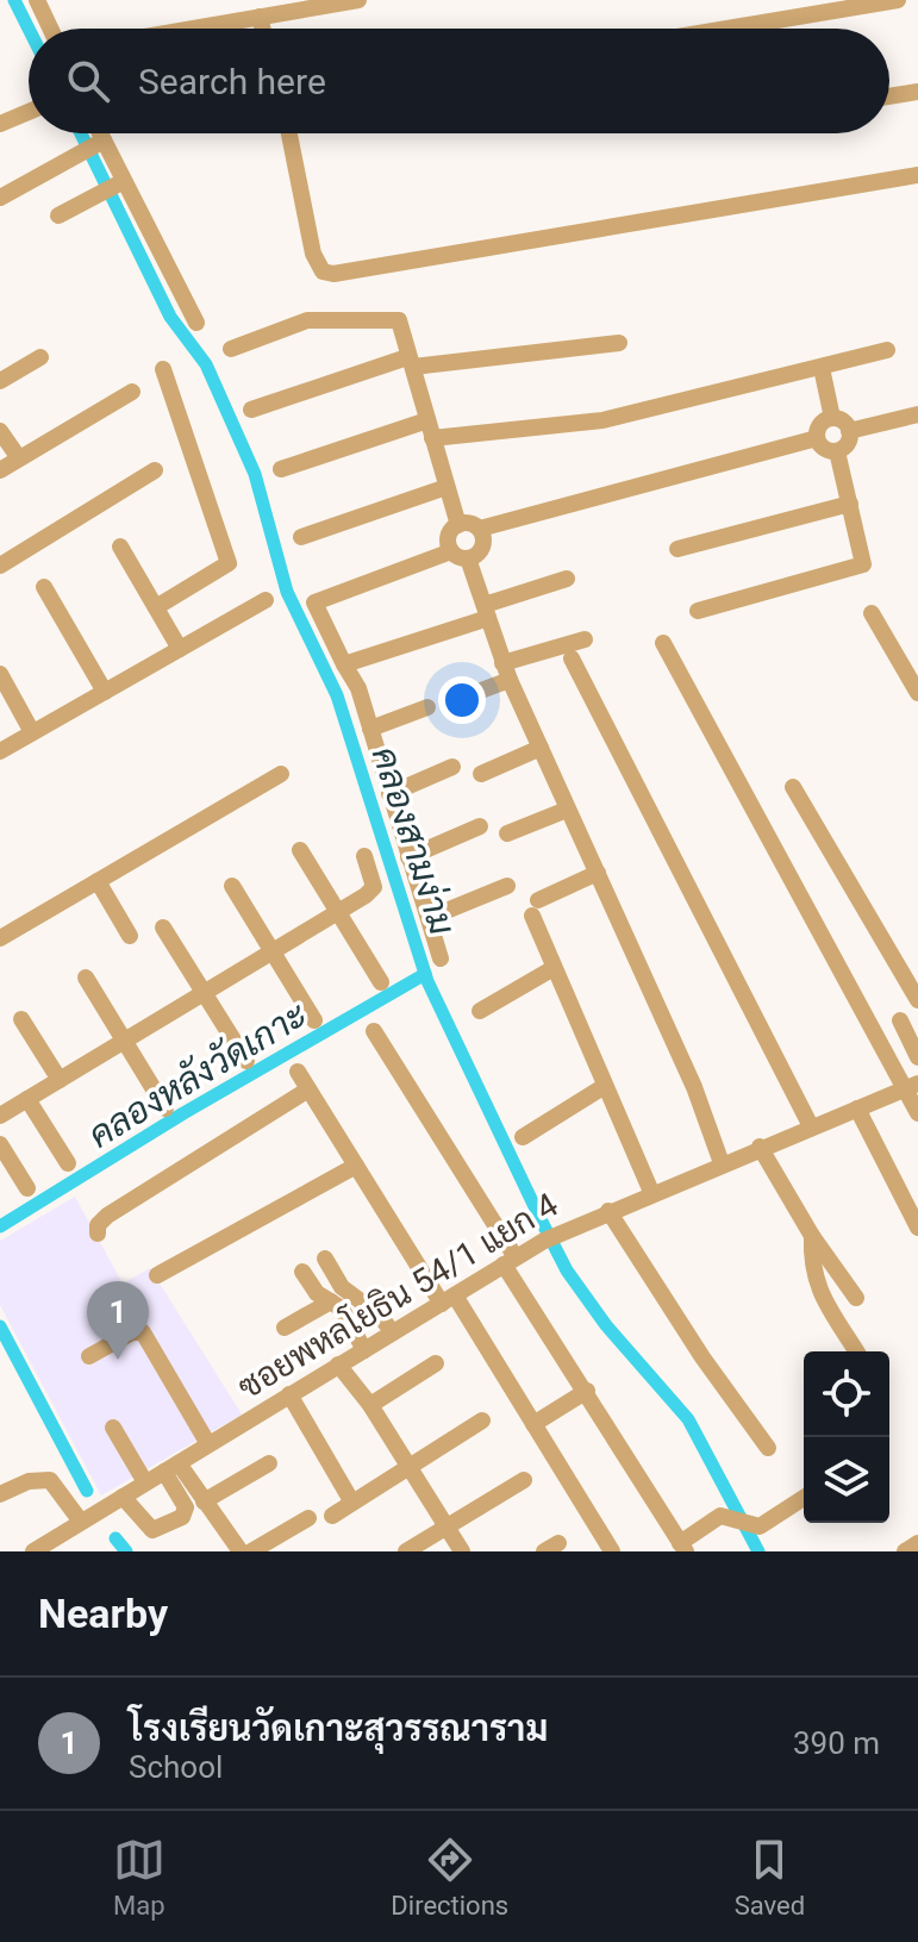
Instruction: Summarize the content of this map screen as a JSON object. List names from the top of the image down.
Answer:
{
  "streets": {
    "street": ["ซอยพหลโยธิน 54/1 แยก 4"]
  },
  "water": ["คลองสามง่าม", "คลองหลังวัดเกาะ"],
  "page": {
    "search": "Search here",
    "pins": "1",
    "heading": "Nearby",
    "list": [
      {
        "mark": "1",
        "name": "โรงเรียนวัดเกาะสุวรรณาราม",
        "note": "School",
        "value": "390 m"
      }
    ],
    "nav": ["Map", "Directions", "Saved"]
  }
}
